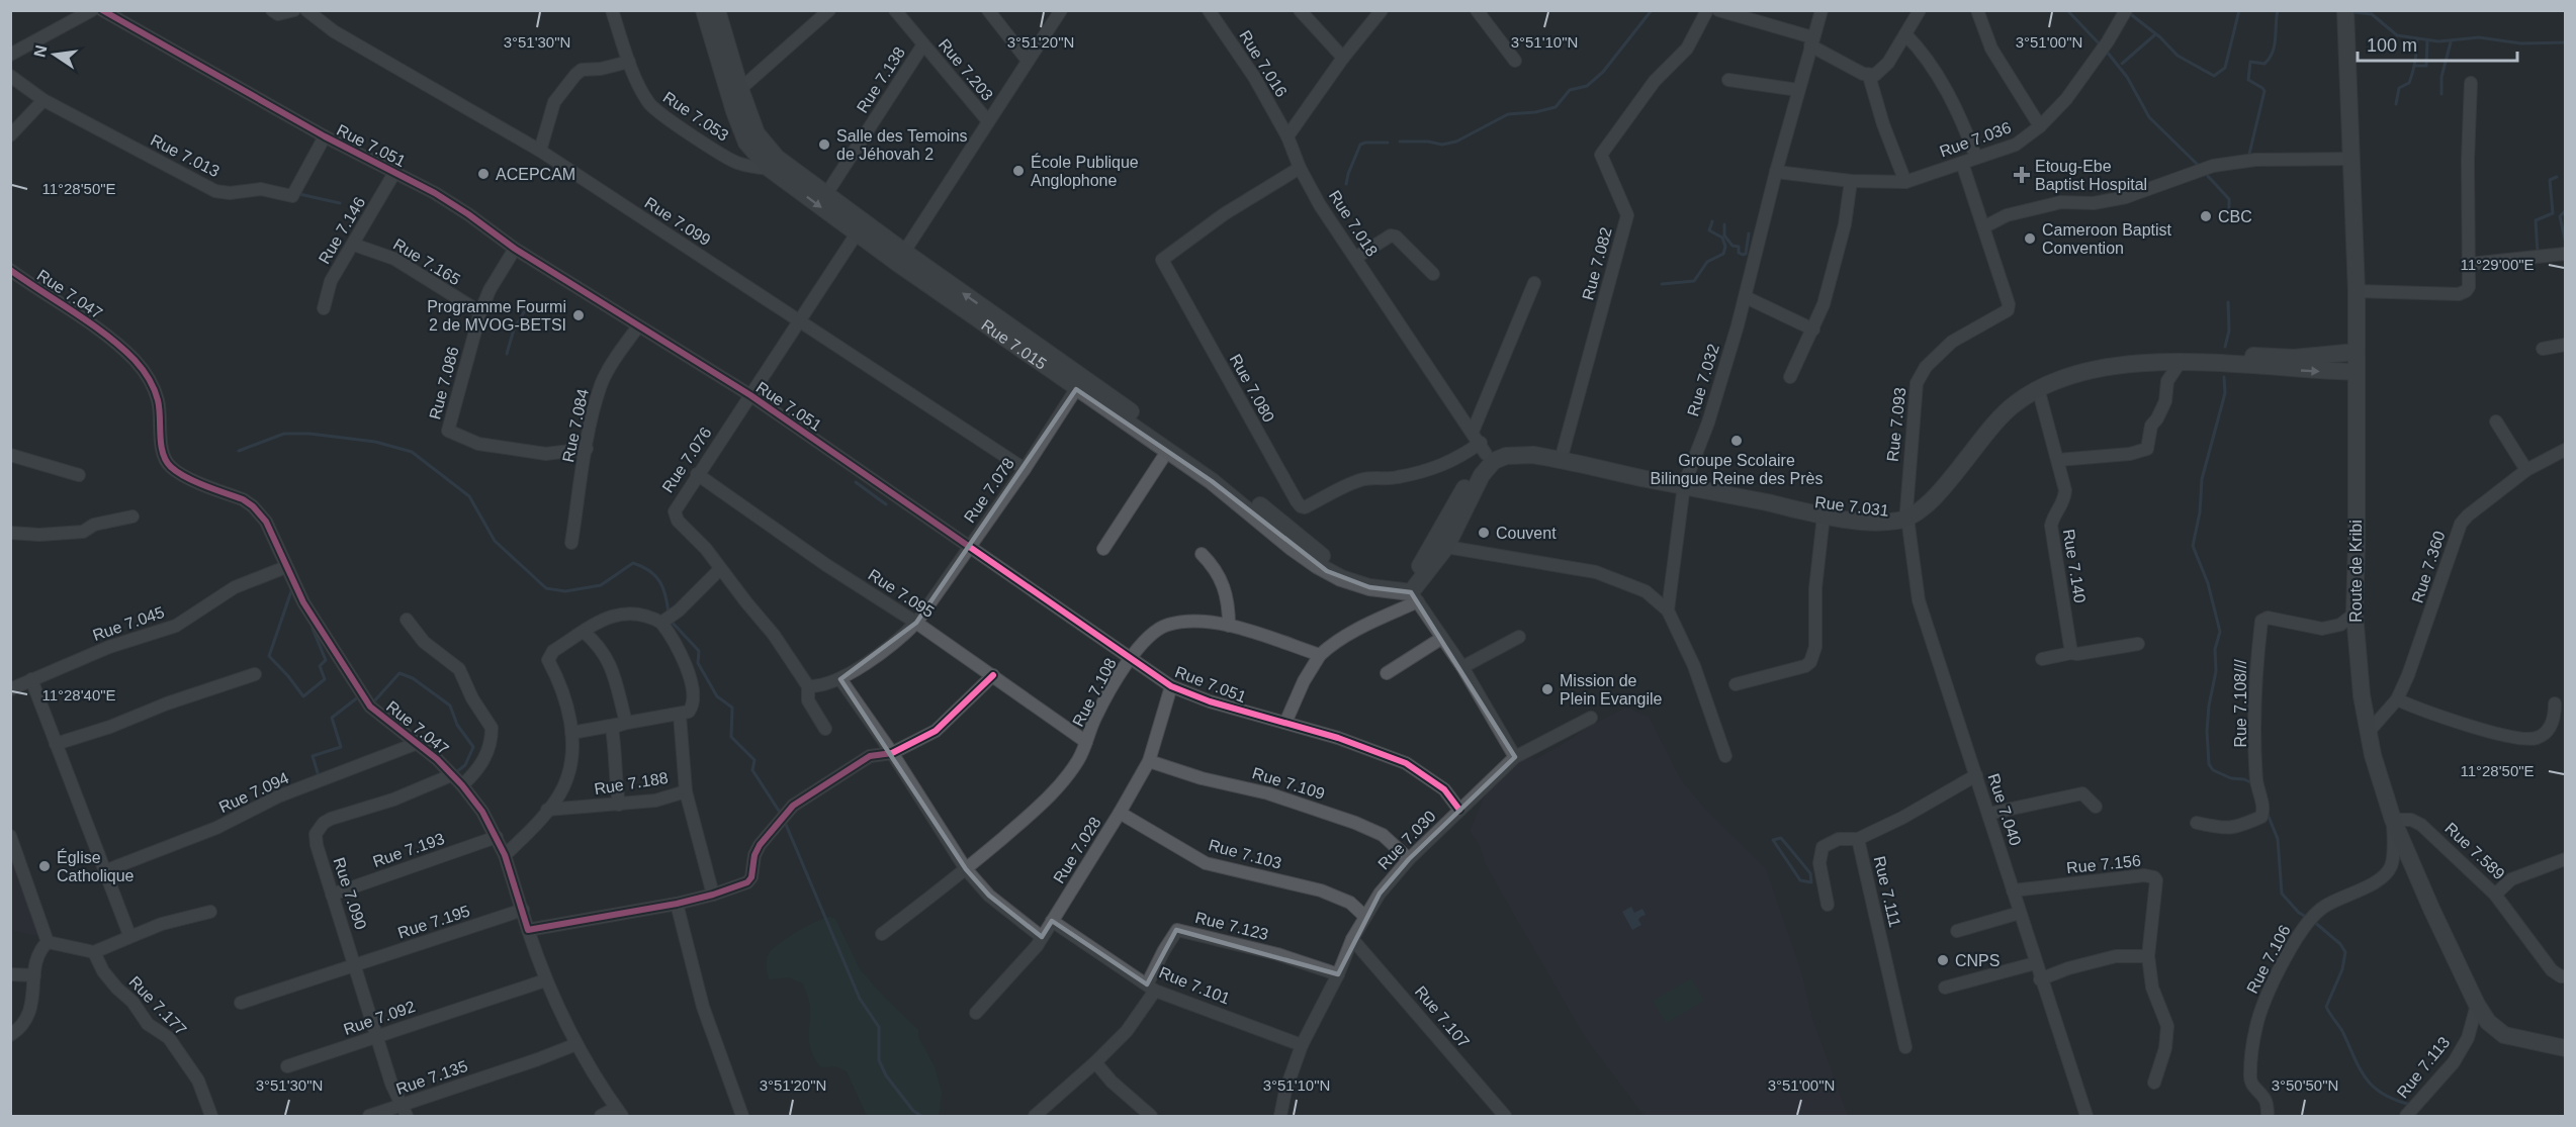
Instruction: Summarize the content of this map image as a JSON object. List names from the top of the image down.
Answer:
{
  "streets": {
    "main road": ["Rue 7.015", "Rue 7.031", "Route de Kribi"],
    "street": [
      "Rue 7.016",
      "Rue 7.203",
      "Rue 7.138",
      "Rue 7.053",
      "Rue 7.036",
      "Rue 7.051",
      "Rue 7.013",
      "Rue 7.099",
      "Rue 7.018",
      "Rue 7.146",
      "Rue 7.165",
      "Rue 7.082",
      "Rue 7.047",
      "Rue 7.032",
      "Rue 7.086",
      "Rue 7.080",
      "Rue 7.093",
      "Rue 7.084",
      "Rue 7.076",
      "Rue 7.078",
      "Rue 7.140",
      "Rue 7.360",
      "Rue 7.095",
      "Rue 7.045",
      "Rue 7.108",
      "Rue 7.108///",
      "Rue 7.188",
      "Rue 7.109",
      "Rue 7.094",
      "Rue 7.040",
      "Rue 7.030",
      "Rue 7.193",
      "Rue 7.028",
      "Rue 7.589",
      "Rue 7.103",
      "Rue 7.156",
      "Rue 7.111",
      "Rue 7.090",
      "Rue 7.195",
      "Rue 7.123",
      "Rue 7.106",
      "Rue 7.101",
      "Rue 7.177",
      "Rue 7.107",
      "Rue 7.092",
      "Rue 7.113",
      "Rue 7.135"
    ]
  },
  "crossings": [
    ["Rue 7.016", "Rue 7.018"],
    ["Rue 7.203", "Rue 7.138"],
    ["Rue 7.138", "Rue 7.015"],
    ["Rue 7.053", "Rue 7.015"],
    ["Rue 7.036", "Rue 7.032"],
    ["Rue 7.051", "Rue 7.013"],
    ["Rue 7.051", "Rue 7.146"],
    ["Rue 7.051", "Rue 7.086"],
    ["Rue 7.051", "Rue 7.084"],
    ["Rue 7.051", "Rue 7.076"],
    ["Rue 7.051", "Rue 7.078"],
    ["Rue 7.051", "Rue 7.108"],
    ["Rue 7.051", "Rue 7.030"],
    ["Rue 7.051", "Rue 7.028"],
    ["Rue 7.099", "Rue 7.076"],
    ["Rue 7.099", "Rue 7.078"],
    ["Rue 7.018", "Rue 7.080"],
    ["Rue 7.018", "Rue 7.031"],
    ["Rue 7.146", "Rue 7.165"],
    ["Rue 7.165", "Rue 7.086"],
    ["Rue 7.082", "Rue 7.031"],
    ["Rue 7.047", "Rue 7.045"],
    ["Rue 7.047", "Rue 7.094"],
    ["Rue 7.047", "Rue 7.193"],
    ["Rue 7.047", "Rue 7.090"],
    ["Rue 7.047", "Rue 7.195"],
    ["Rue 7.047", "Rue 7.092"],
    ["Rue 7.047", "Rue 7.135"],
    ["Rue 7.015", "Rue 7.076"],
    ["Rue 7.015", "Rue 7.078"],
    ["Rue 7.015", "Rue 7.031"],
    ["Rue 7.032", "Rue 7.031"],
    ["Rue 7.086", "Rue 7.084"],
    ["Rue 7.080", "Rue 7.031"],
    ["Rue 7.093", "Rue 7.031"],
    ["Rue 7.093", "Rue 7.040"],
    ["Rue 7.076", "Rue 7.078"],
    ["Rue 7.076", "Rue 7.095"],
    ["Rue 7.078", "Rue 7.095"],
    ["Rue 7.031", "Rue 7.140"],
    ["Rue 7.031", "Route de Kribi"],
    ["Rue 7.031", "Rue 7.040"],
    ["Rue 7.360", "Route de Kribi"],
    ["Route de Kribi", "Rue 7.108///"],
    ["Route de Kribi", "Rue 7.589"],
    ["Route de Kribi", "Rue 7.106"],
    ["Route de Kribi", "Rue 7.113"],
    ["Rue 7.095", "Rue 7.108"],
    ["Rue 7.109", "Rue 7.030"],
    ["Rue 7.109", "Rue 7.028"],
    ["Rue 7.040", "Rue 7.156"],
    ["Rue 7.040", "Rue 7.111"],
    ["Rue 7.030", "Rue 7.103"],
    ["Rue 7.030", "Rue 7.123"],
    ["Rue 7.030", "Rue 7.101"],
    ["Rue 7.030", "Rue 7.107"],
    ["Rue 7.193", "Rue 7.090"],
    ["Rue 7.028", "Rue 7.103"],
    ["Rue 7.028", "Rue 7.101"],
    ["Rue 7.589", "Rue 7.106"],
    ["Rue 7.090", "Rue 7.195"],
    ["Rue 7.090", "Rue 7.092"],
    ["Rue 7.090", "Rue 7.135"],
    ["Rue 7.123", "Rue 7.101"]
  ],
  "places": {
    "other": [
      "Salle des Temoins de Jéhovah 2",
      "École Publique Anglophone",
      "ACEPCAM",
      "CBC",
      "Cameroon Baptist Convention",
      "Programme Fourmi 2 de MVOG-BETSI",
      "Groupe Scolaire Bilingue Reine des Près",
      "Couvent",
      "Mission de Plein Evangile",
      "Église Catholique",
      "CNPS"
    ],
    "health": ["Etoug-Ebe Baptist Hospital"]
  },
  "scale_bar": "100 m",
  "north": "left",
  "coordinates": [
    "3°51'30\"N",
    "3°51'20\"N",
    "3°51'10\"N",
    "3°51'00\"N",
    "11°28'50\"E",
    "11°29'00\"E",
    "11°28'40\"E",
    "3°50'50\"N"
  ]
}
